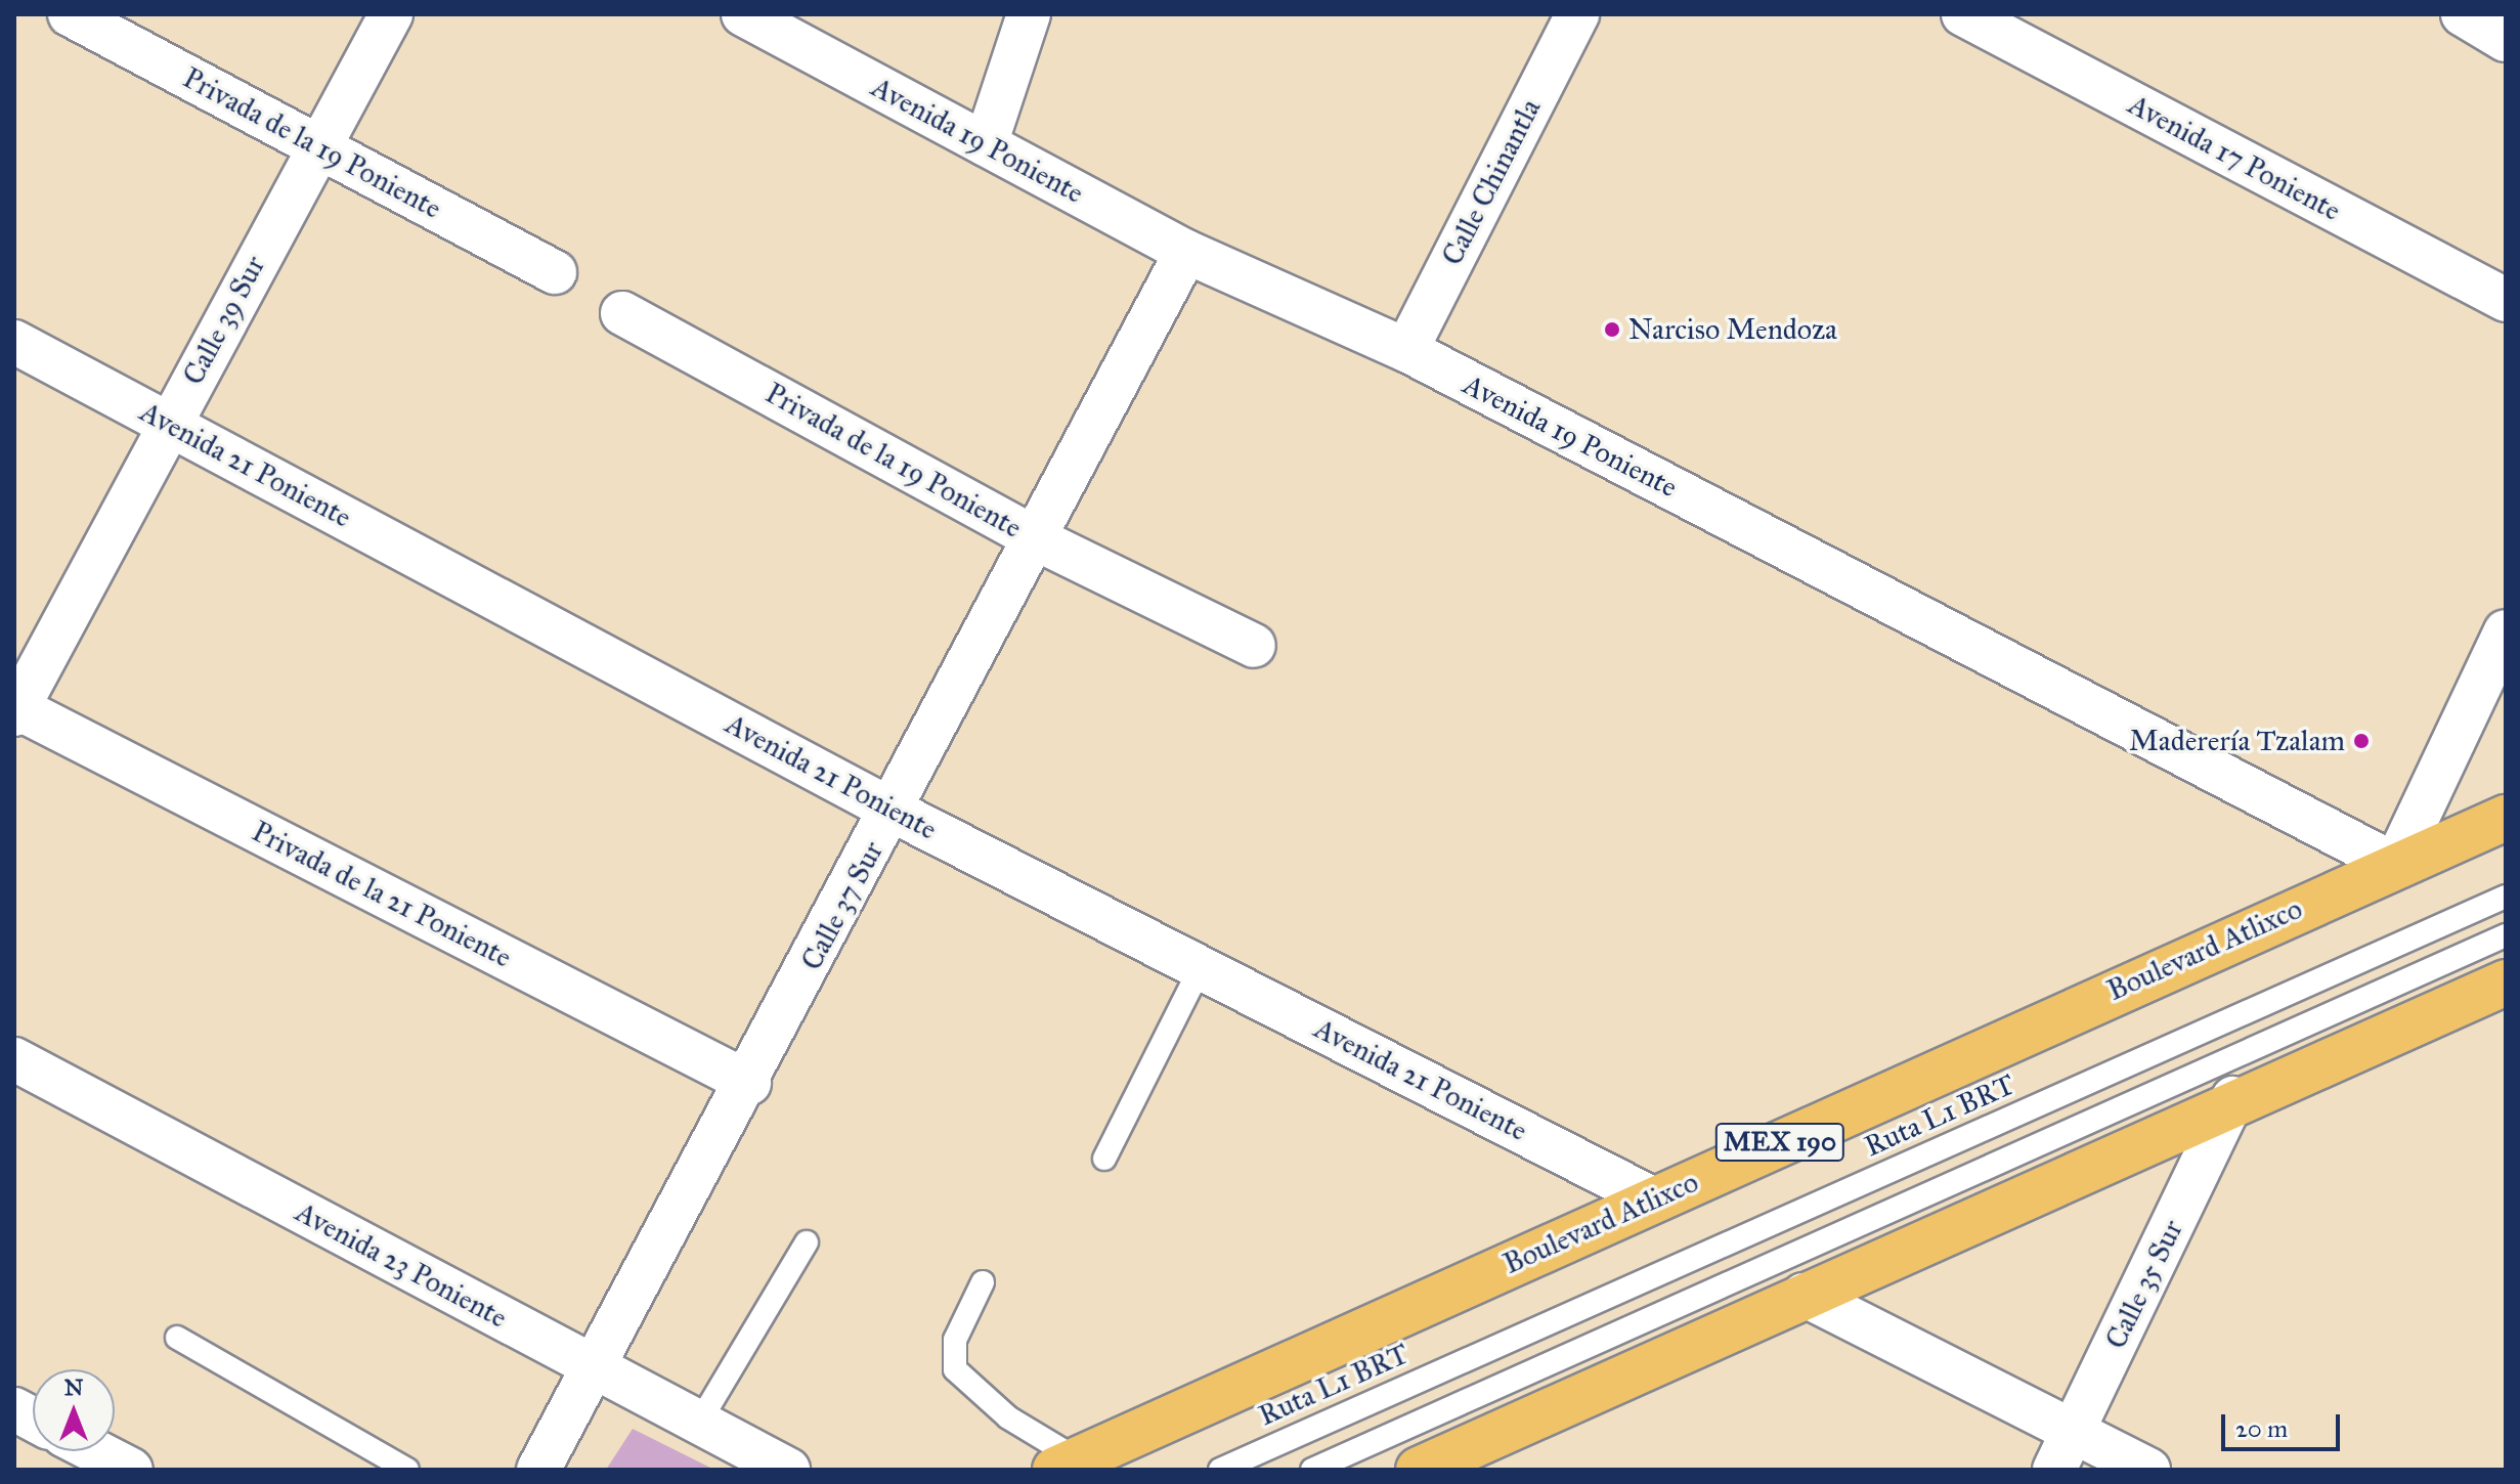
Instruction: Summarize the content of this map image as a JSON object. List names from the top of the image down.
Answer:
{
  "streets": {
    "main road": ["Boulevard Atlixco", "MEX 190"],
    "street": [
      "Avenida 19 Poniente",
      "Privada de la 19 Poniente",
      "Avenida 17 Poniente",
      "Calle Chinantla",
      "Calle 39 Sur",
      "Avenida 21 Poniente",
      "Privada de la 21 Poniente",
      "Calle 37 Sur",
      "Avenida 23 Poniente",
      "Calle 35 Sur"
    ],
    "lane": ["Ruta L1 BRT"]
  },
  "crossings": [
    ["Avenida 19 Poniente", "Calle Chinantla"],
    ["Avenida 19 Poniente", "Calle 37 Sur"],
    ["Avenida 19 Poniente", "Boulevard Atlixco"],
    ["Privada de la 19 Poniente", "Calle 39 Sur"],
    ["Privada de la 19 Poniente", "Calle 37 Sur"],
    ["Calle 39 Sur", "Avenida 21 Poniente"],
    ["Calle 39 Sur", "Privada de la 21 Poniente"],
    ["Avenida 21 Poniente", "Calle 37 Sur"],
    ["Avenida 21 Poniente", "Boulevard Atlixco"],
    ["Privada de la 21 Poniente", "Calle 37 Sur"],
    ["Calle 37 Sur", "Avenida 23 Poniente"]
  ],
  "places": ["Narciso Mendoza", "Maderería Tzalam"],
  "scale_bar": "20 m",
  "north": "top"
}
